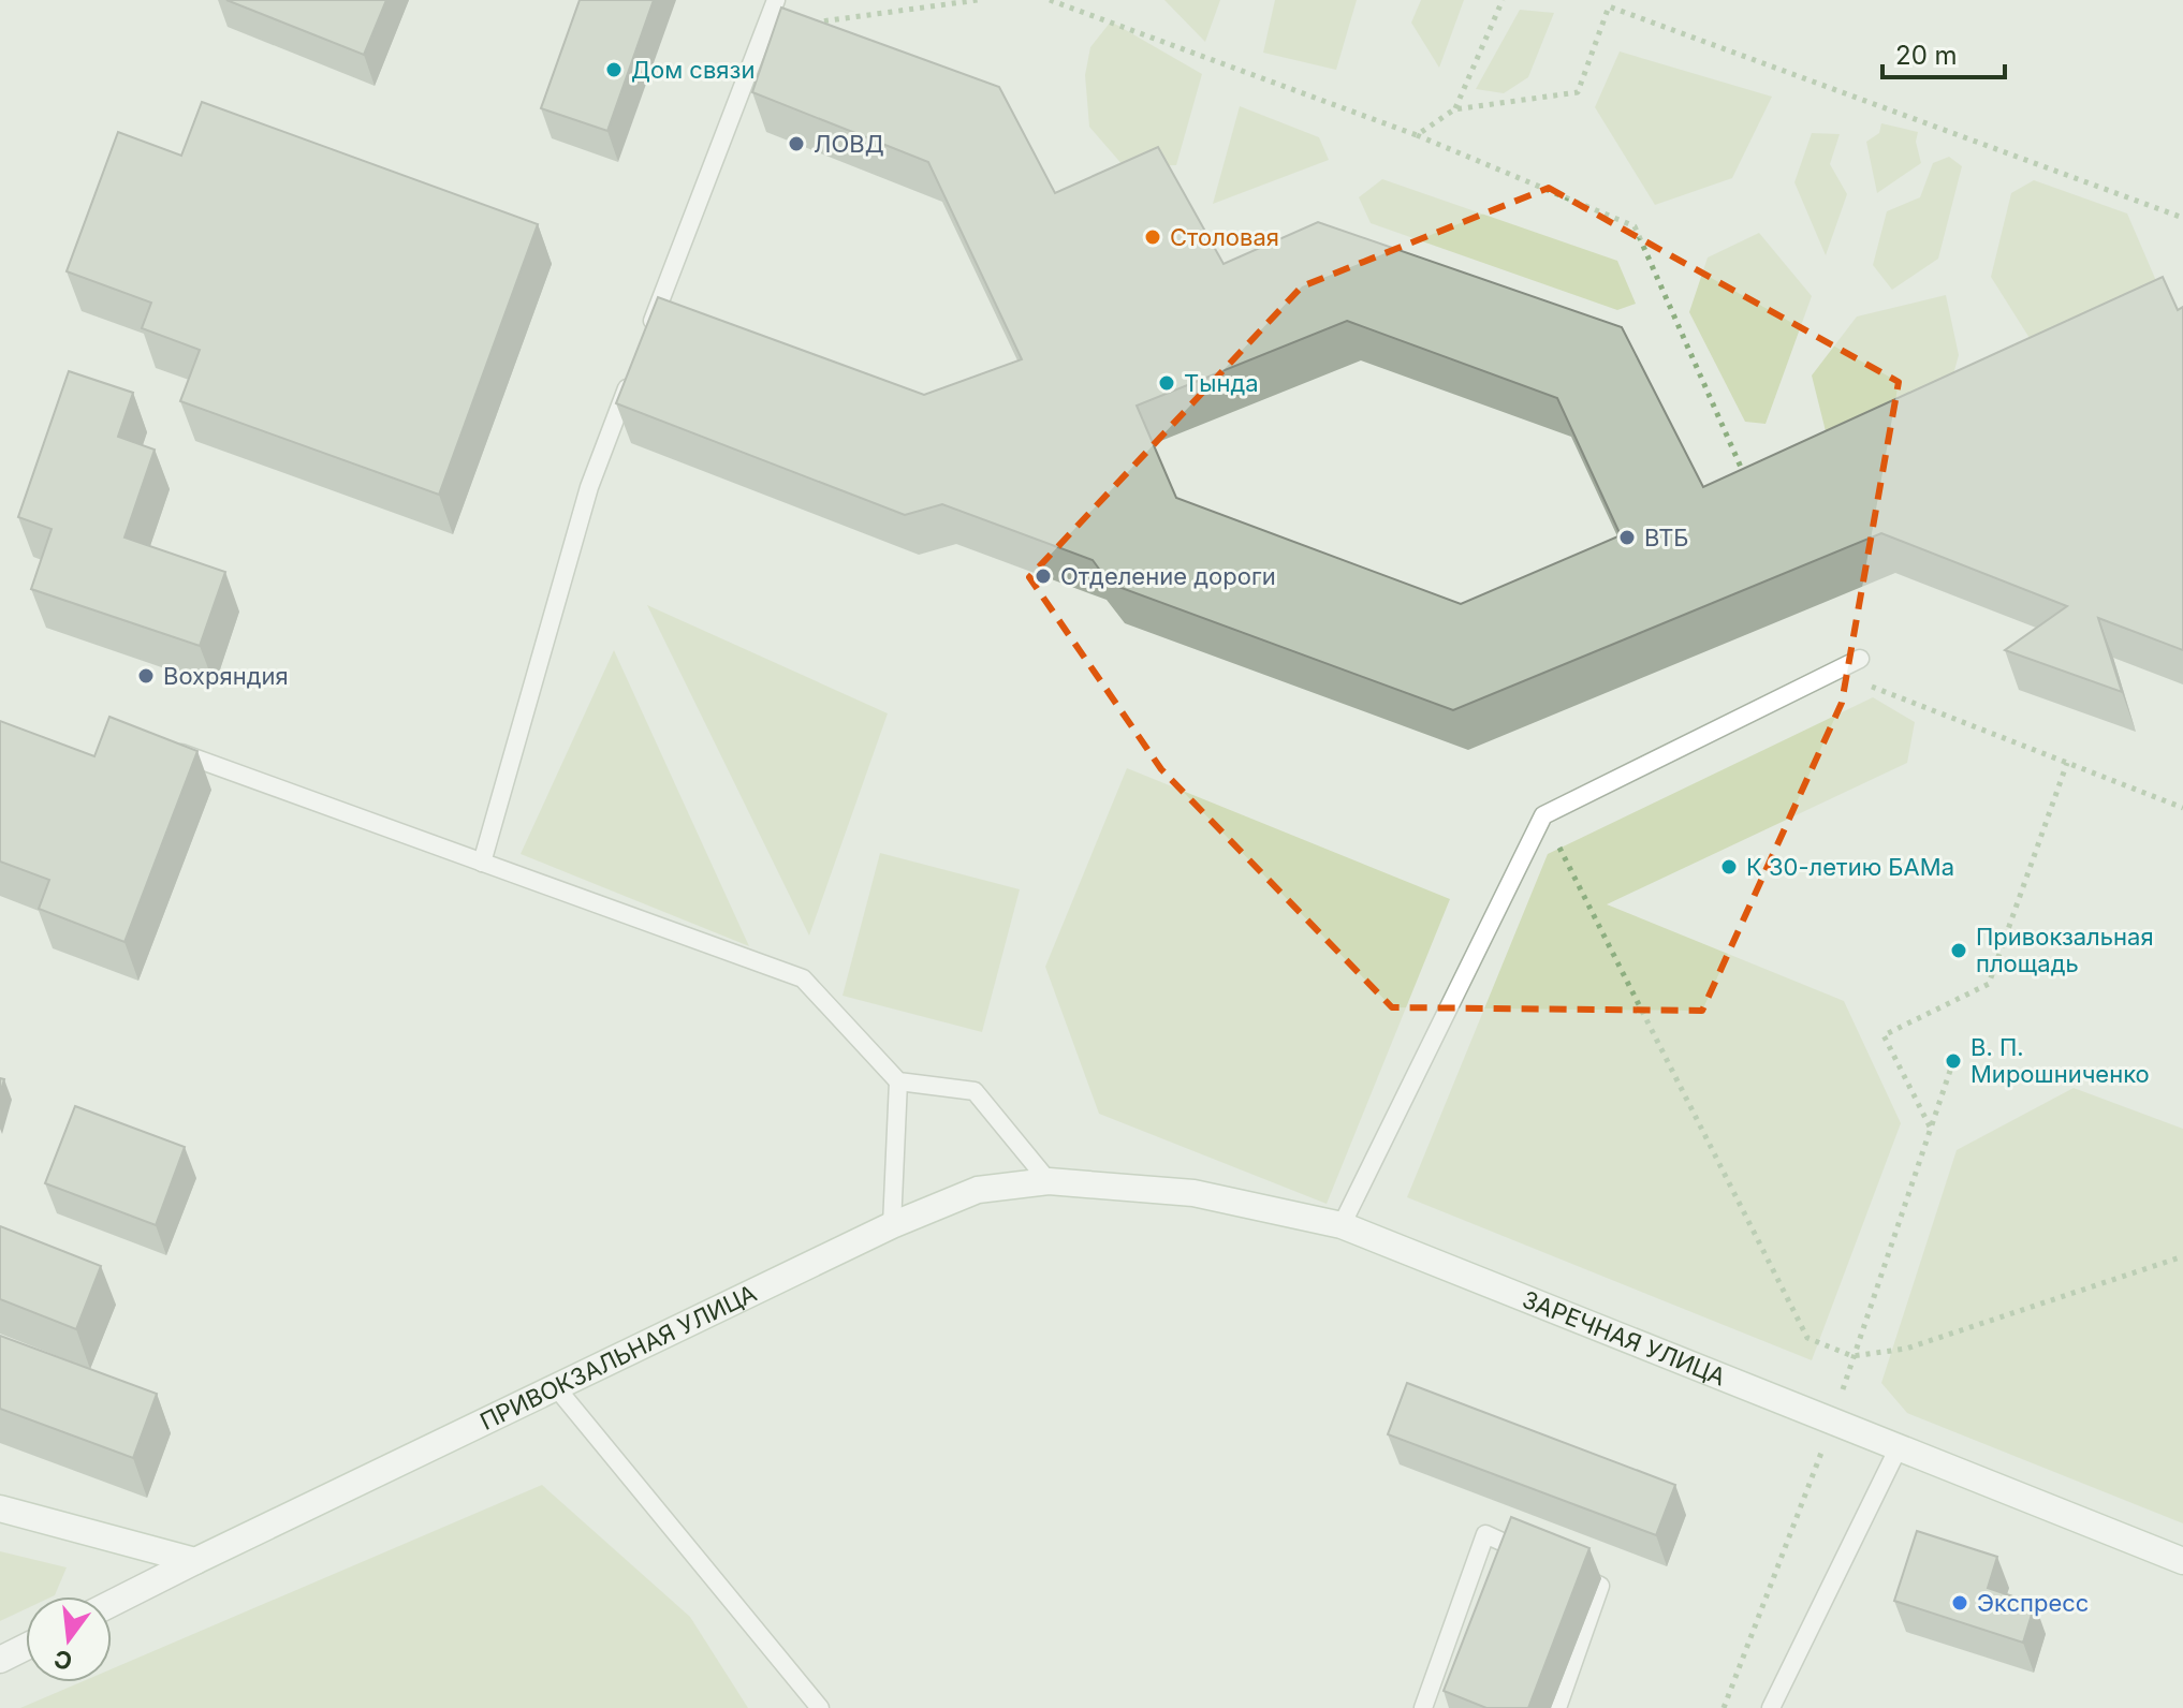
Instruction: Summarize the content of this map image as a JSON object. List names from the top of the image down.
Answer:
{
  "streets": {
    "street": ["ЗАРЕЧНАЯ УЛИЦА", "ПРИВОКЗАЛЬНАЯ УЛИЦА"]
  },
  "crossings": [
    ["ЗАРЕЧНАЯ УЛИЦА", "ПРИВОКЗАЛЬНАЯ УЛИЦА"]
  ],
  "places": [
    "Дом связи",
    "ЛОВД",
    "Столовая",
    "Тында",
    "ВТБ",
    "Отделение дороги",
    "Вохряндия",
    "К 30-летию БАМа",
    "Привокзальная площадь",
    "В. П. Мирошниченко",
    "Экспресс"
  ],
  "scale_bar": "20 m",
  "north": "bottom"
}
